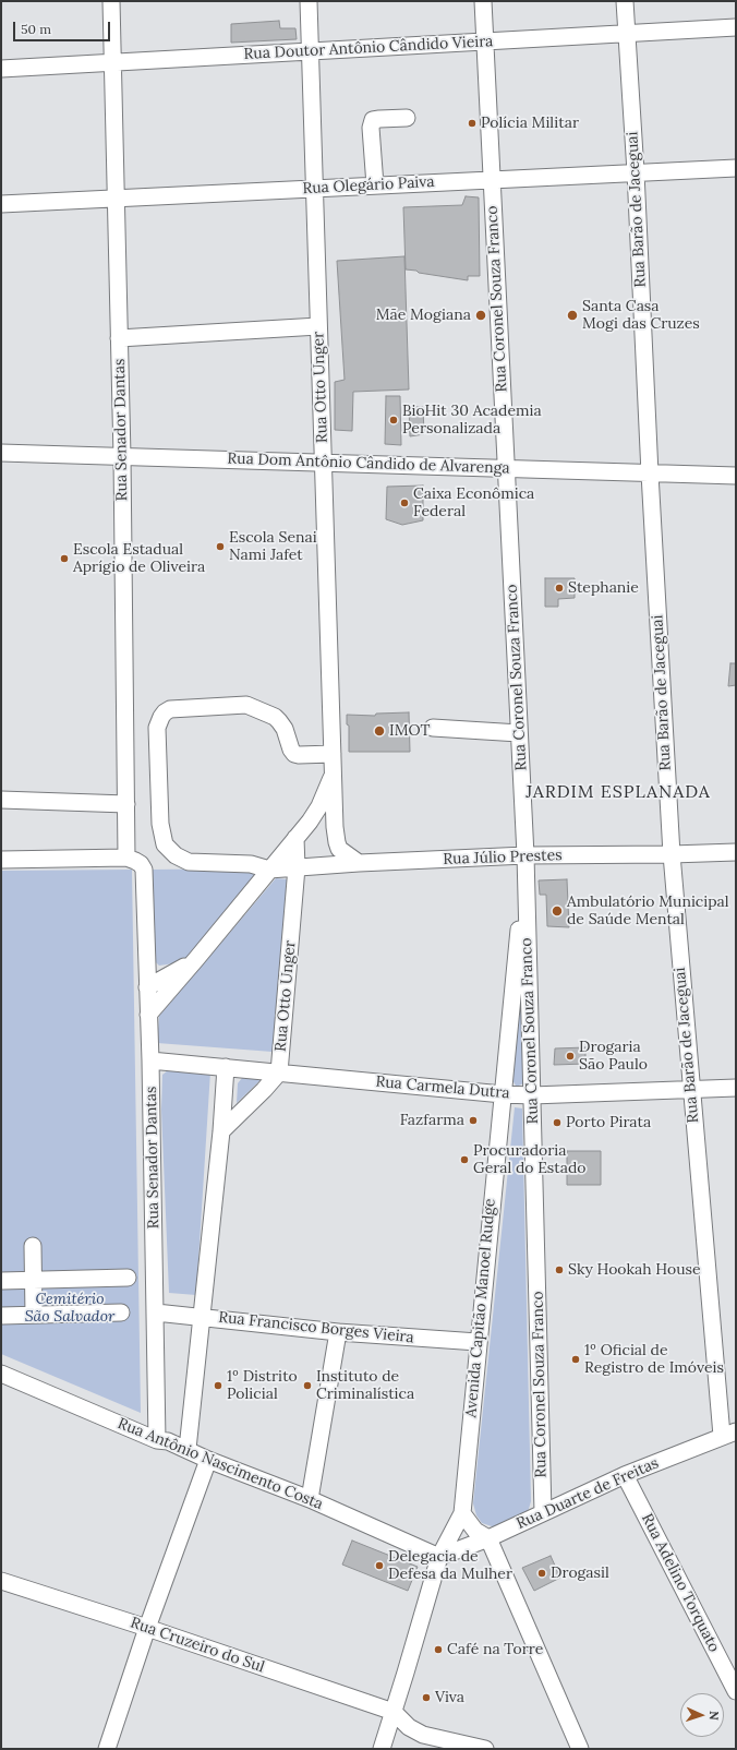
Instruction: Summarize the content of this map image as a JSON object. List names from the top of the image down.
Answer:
{
  "streets": {
    "street": [
      "Rua Doutor Antônio Cândido Vieira",
      "Rua Olegário Paiva",
      "Rua Barão de Jaceguai",
      "Rua Coronel Souza Franco",
      "Rua Otto Unger",
      "Rua Senador Dantas",
      "Rua Dom Antônio Cândido de Alvarenga",
      "Rua Júlio Prestes",
      "Rua Carmela Dutra",
      "Avenida Capitão Manoel Rudge",
      "Rua Francisco Borges Vieira",
      "Rua Antônio Nascimento Costa",
      "Rua Duarte de Freitas",
      "Rua Adelino Torquato",
      "Rua Cruzeiro do Sul"
    ]
  },
  "crossings": [
    ["Rua Doutor Antônio Cândido Vieira", "Rua Barão de Jaceguai"],
    ["Rua Doutor Antônio Cândido Vieira", "Rua Coronel Souza Franco"],
    ["Rua Doutor Antônio Cândido Vieira", "Rua Otto Unger"],
    ["Rua Doutor Antônio Cândido Vieira", "Rua Senador Dantas"],
    ["Rua Olegário Paiva", "Rua Barão de Jaceguai"],
    ["Rua Olegário Paiva", "Rua Coronel Souza Franco"],
    ["Rua Olegário Paiva", "Rua Otto Unger"],
    ["Rua Olegário Paiva", "Rua Senador Dantas"],
    ["Rua Barão de Jaceguai", "Rua Dom Antônio Cândido de Alvarenga"],
    ["Rua Barão de Jaceguai", "Rua Júlio Prestes"],
    ["Rua Barão de Jaceguai", "Rua Carmela Dutra"],
    ["Rua Barão de Jaceguai", "Rua Duarte de Freitas"],
    ["Rua Coronel Souza Franco", "Rua Dom Antônio Cândido de Alvarenga"],
    ["Rua Coronel Souza Franco", "Rua Júlio Prestes"],
    ["Rua Coronel Souza Franco", "Rua Carmela Dutra"],
    ["Rua Coronel Souza Franco", "Avenida Capitão Manoel Rudge"],
    ["Rua Coronel Souza Franco", "Rua Duarte de Freitas"],
    ["Rua Otto Unger", "Rua Senador Dantas"],
    ["Rua Otto Unger", "Rua Dom Antônio Cândido de Alvarenga"],
    ["Rua Otto Unger", "Rua Júlio Prestes"],
    ["Rua Otto Unger", "Rua Carmela Dutra"],
    ["Rua Senador Dantas", "Rua Dom Antônio Cândido de Alvarenga"],
    ["Rua Senador Dantas", "Rua Carmela Dutra"],
    ["Rua Senador Dantas", "Rua Francisco Borges Vieira"],
    ["Rua Senador Dantas", "Rua Antônio Nascimento Costa"],
    ["Rua Júlio Prestes", "Avenida Capitão Manoel Rudge"],
    ["Rua Carmela Dutra", "Avenida Capitão Manoel Rudge"],
    ["Avenida Capitão Manoel Rudge", "Rua Francisco Borges Vieira"],
    ["Avenida Capitão Manoel Rudge", "Rua Antônio Nascimento Costa"],
    ["Avenida Capitão Manoel Rudge", "Rua Duarte de Freitas"],
    ["Avenida Capitão Manoel Rudge", "Rua Cruzeiro do Sul"],
    ["Rua Antônio Nascimento Costa", "Rua Duarte de Freitas"],
    ["Rua Duarte de Freitas", "Rua Adelino Torquato"]
  ],
  "districts": ["JARDIM ESPLANADA"],
  "parks": ["Cemitério São Salvador"],
  "places": [
    "Polícia Militar",
    "Mãe Mogiana",
    "Santa Casa Mogi das Cruzes",
    "BioHit 30 Academia Personalizada",
    "Caixa Econômica Federal",
    "Escola Senai Nami Jafet",
    "Escola Estadual Aprígio de Oliveira",
    "Stephanie",
    "IMOT",
    "Ambulatório Municipal de Saúde Mental",
    "Drogaria São Paulo",
    "Fazfarma",
    "Porto Pirata",
    "Procuradoria Geral do Estado",
    "Sky Hookah House",
    "1º Oficial de Registro de Imóveis",
    "1º Distrito Policial",
    "Instituto de Criminalística",
    "Delegacia de Defesa da Mulher",
    "Drogasil",
    "Café na Torre",
    "Viva"
  ],
  "scale_bar": "50 m",
  "north": "right"
}
